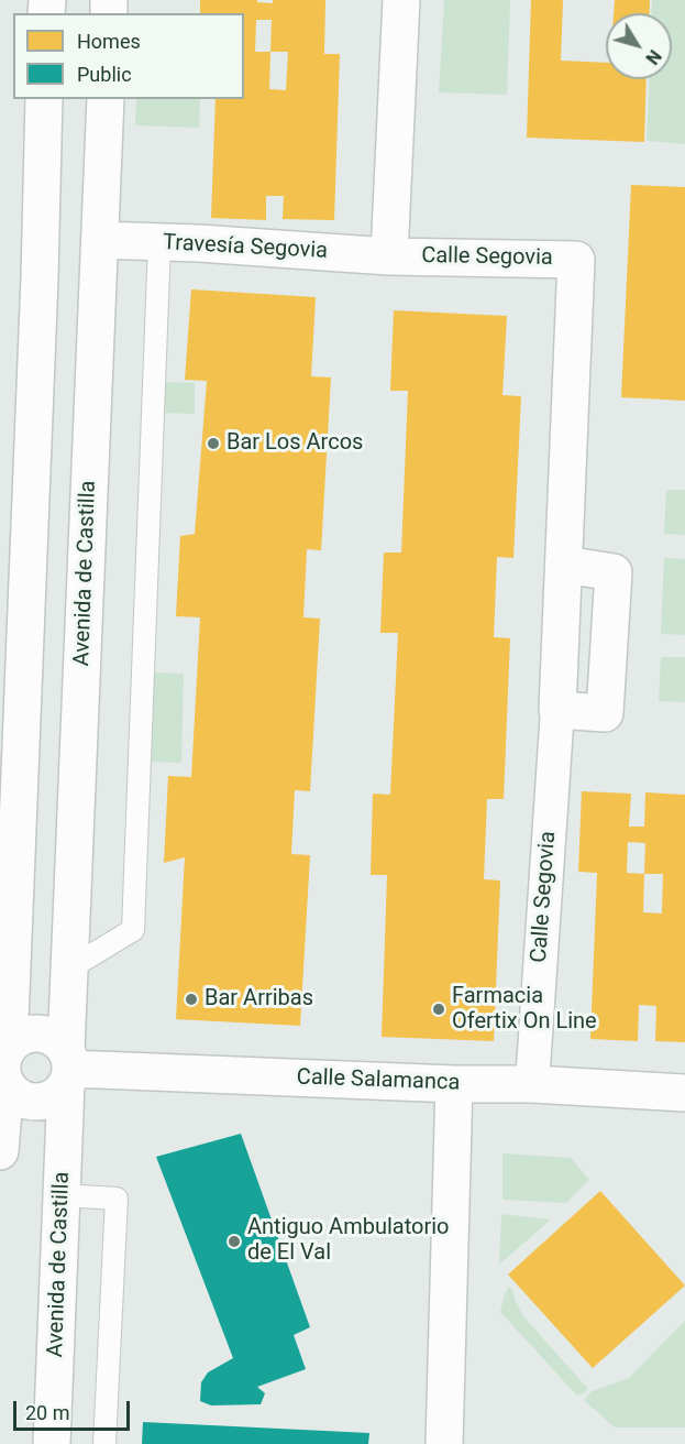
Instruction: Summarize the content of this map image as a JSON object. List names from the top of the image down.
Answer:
{
  "streets": {
    "street": [
      "Travesía Segovia",
      "Calle Segovia",
      "Avenida de Castilla",
      "Calle Salamanca"
    ]
  },
  "crossings": [
    ["Travesía Segovia", "Calle Segovia"],
    ["Travesía Segovia", "Avenida de Castilla"],
    ["Calle Segovia", "Calle Salamanca"],
    ["Avenida de Castilla", "Calle Salamanca"]
  ],
  "places": [
    "Bar Los Arcos",
    "Bar Arribas",
    "Farmacia Ofertix On Line",
    "Antiguo Ambulatorio de El Val"
  ],
  "legend": ["Homes", "Public"],
  "scale_bar": "20 m",
  "north": "bottom right"
}
